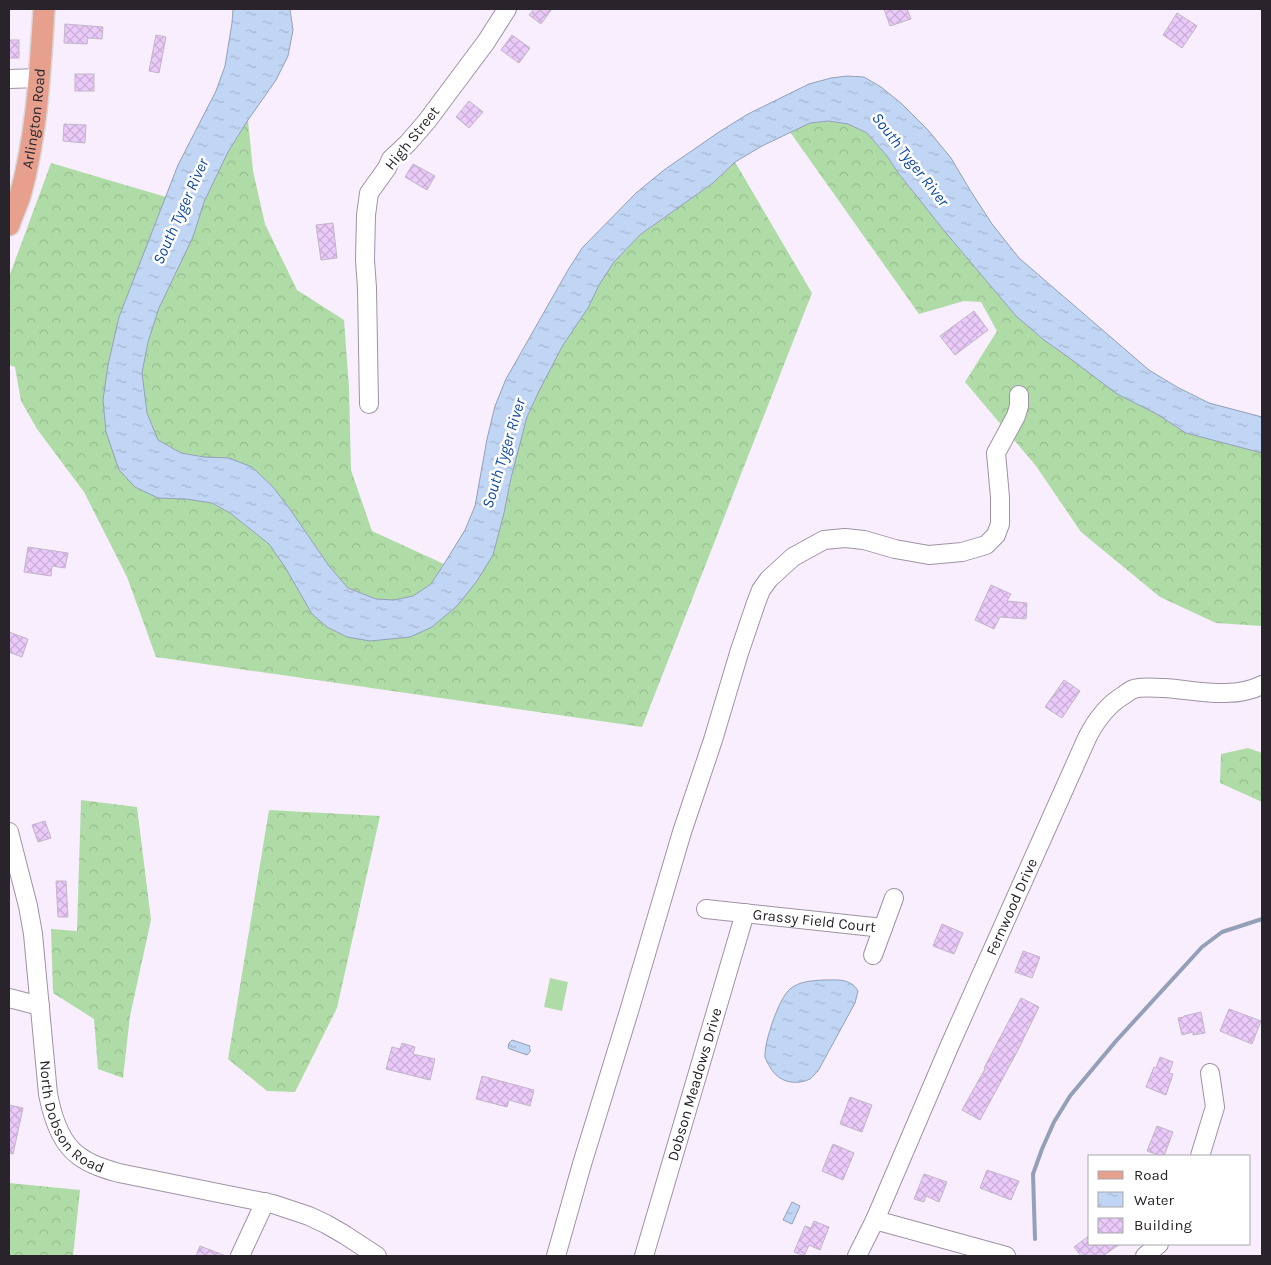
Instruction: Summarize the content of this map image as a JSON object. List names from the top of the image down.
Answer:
{
  "streets": {
    "main road": ["Arlington Road"],
    "street": [
      "High Street",
      "Fernwood Drive",
      "Grassy Field Court",
      "Dobson Meadows Drive",
      "North Dobson Road"
    ]
  },
  "crossings": [
    ["Grassy Field Court", "Dobson Meadows Drive"]
  ],
  "water": ["South Tyger River"],
  "legend": ["Road", "Water", "Building"]
}
